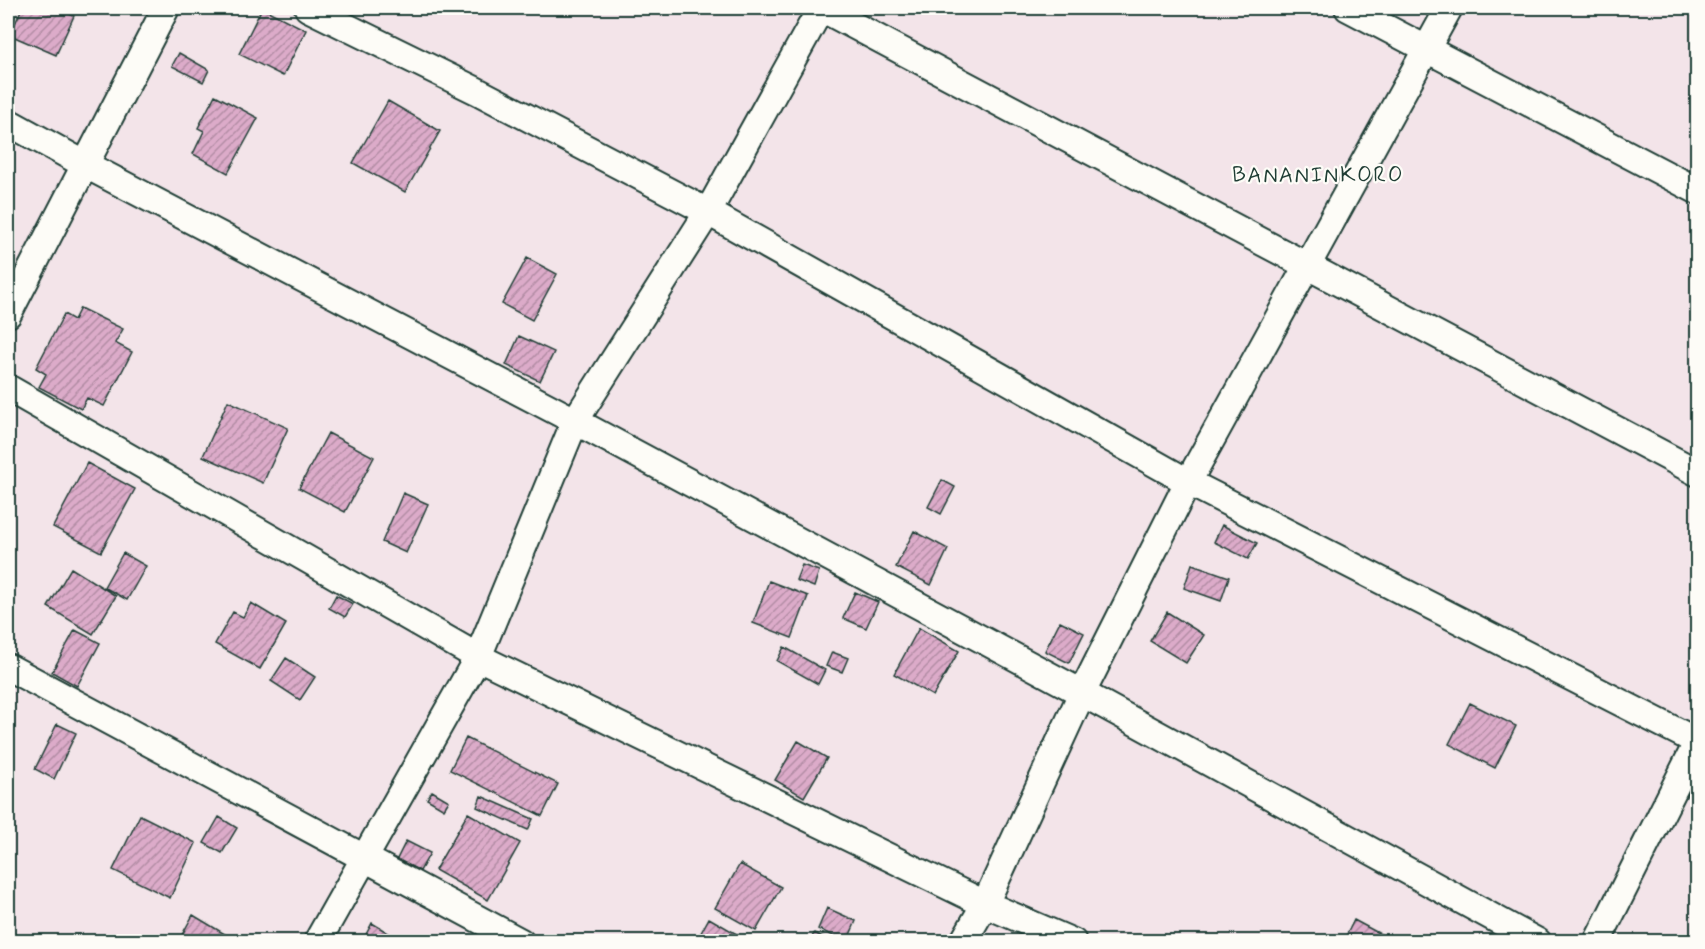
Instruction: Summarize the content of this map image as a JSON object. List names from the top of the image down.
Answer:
{
  "districts": ["BANANINKORO"]
}
